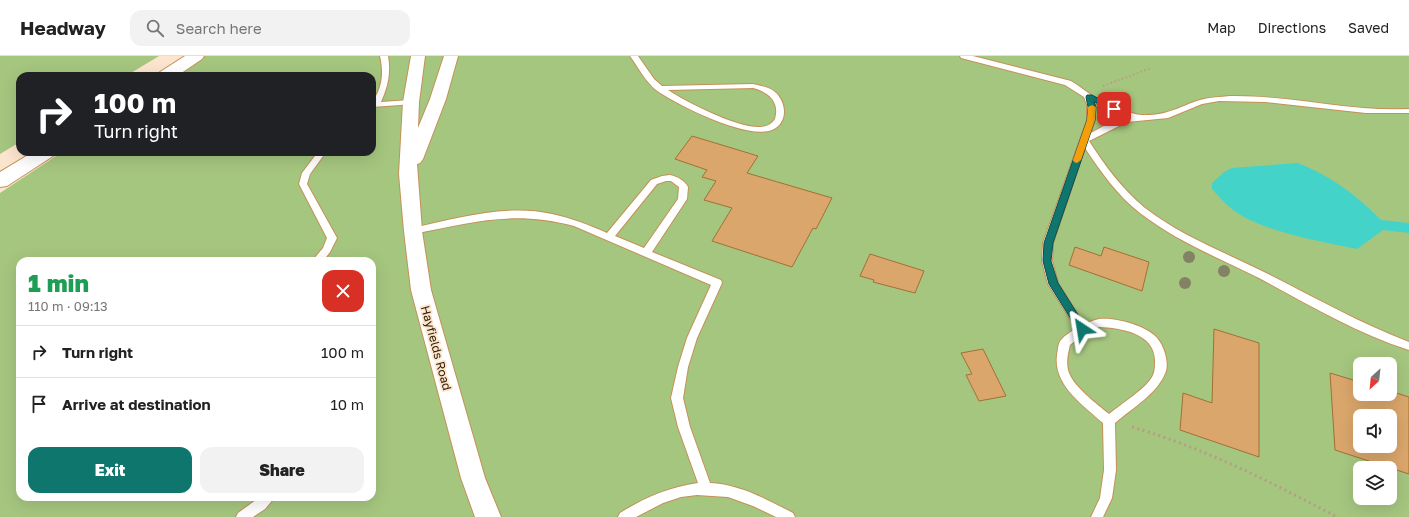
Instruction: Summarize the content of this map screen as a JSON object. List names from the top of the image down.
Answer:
{
  "streets": {
    "street": ["Hayfields Road"]
  },
  "north": "bottom left",
  "page": {
    "header": "Headway",
    "search": "Search here",
    "nav": ["Map", "Directions", "Saved"],
    "turn": ["100 m", "Turn right"],
    "heading": ["1 min", "110 m · 09:13"],
    "list": [
      {
        "name": "Turn right",
        "value": "100 m"
      },
      {
        "name": "Arrive at destination",
        "value": "10 m"
      }
    ],
    "buttons": ["Exit", "Share"]
  }
}
